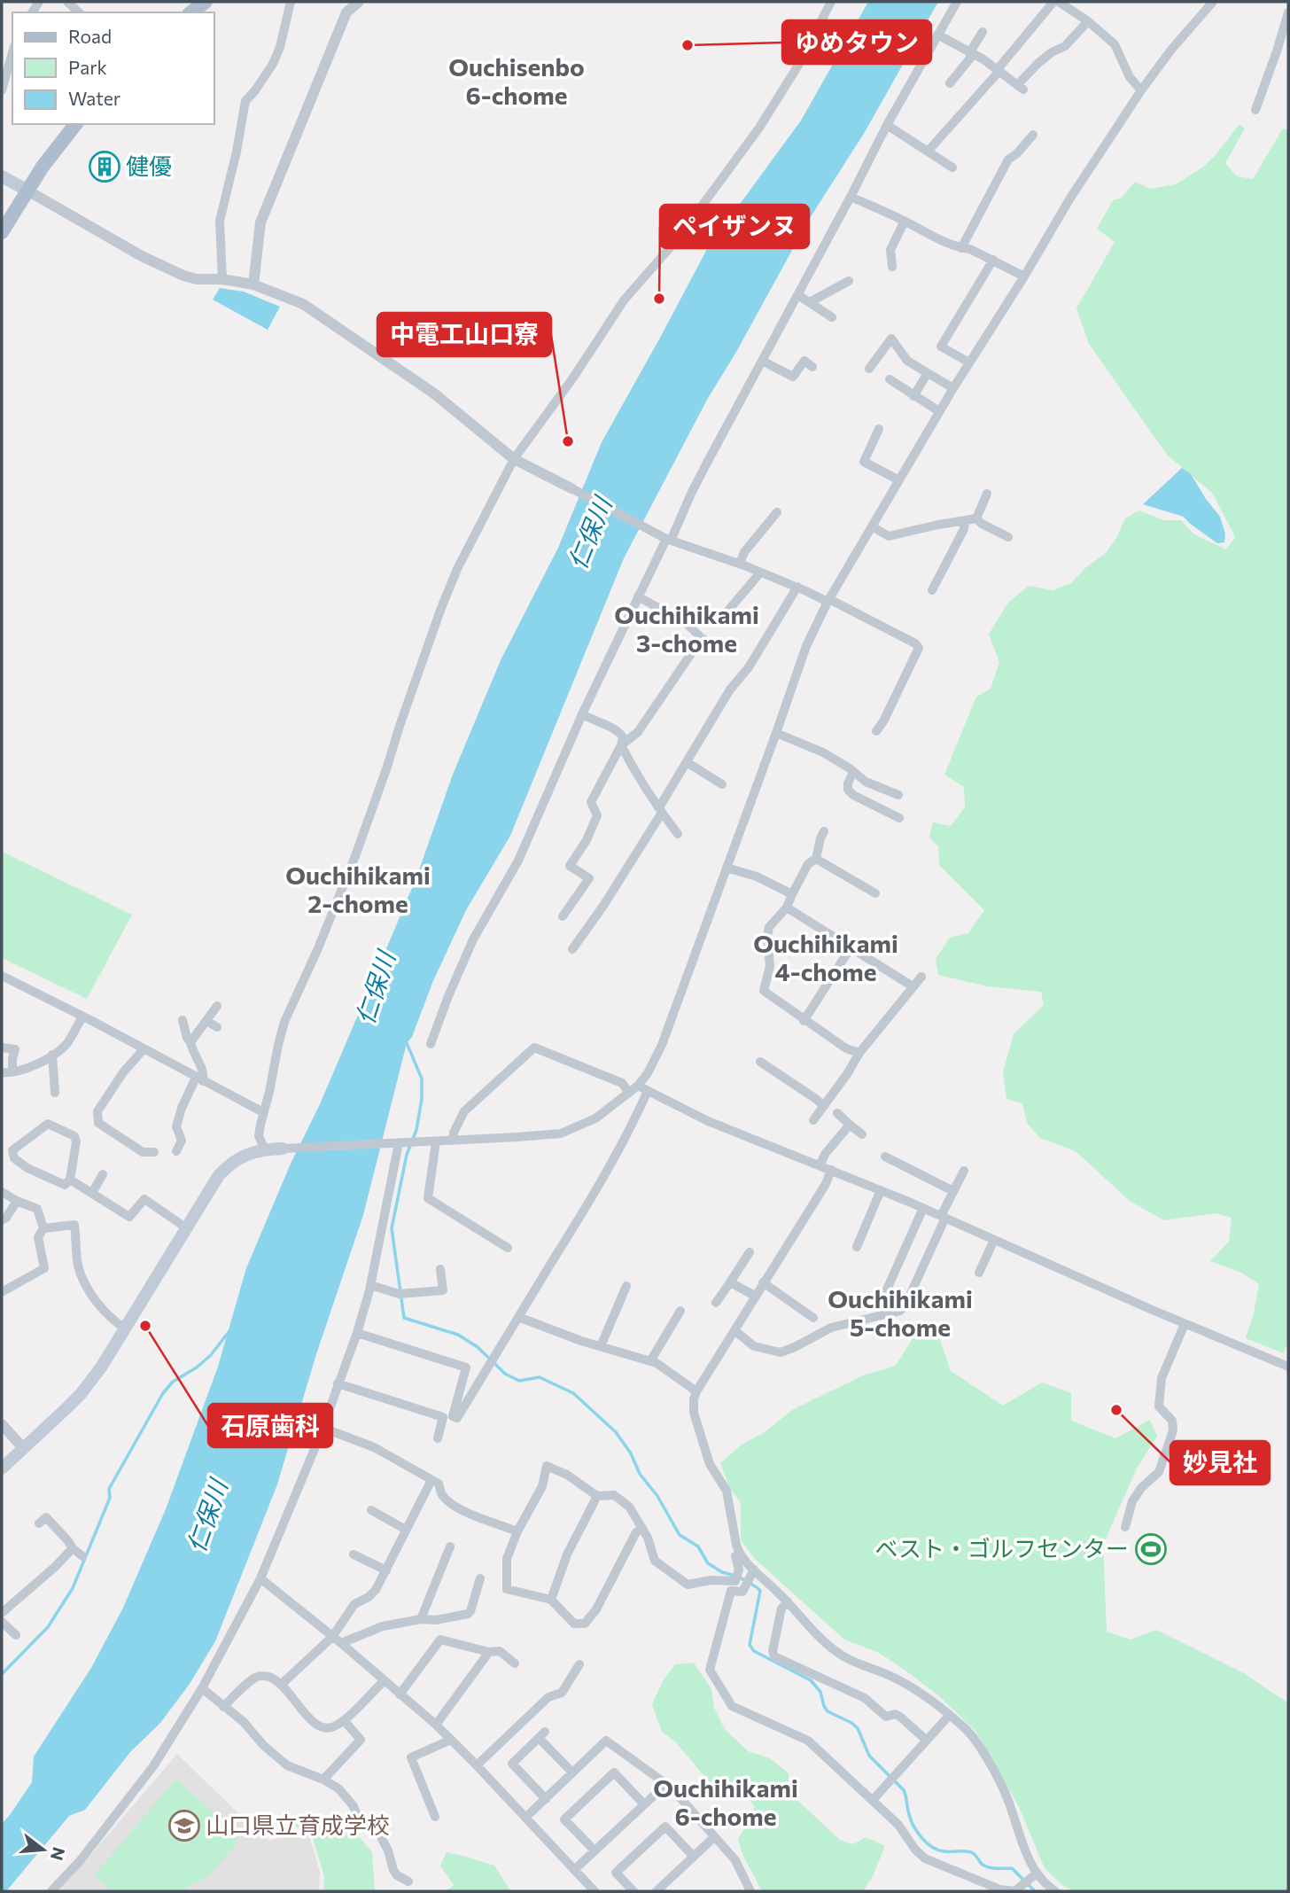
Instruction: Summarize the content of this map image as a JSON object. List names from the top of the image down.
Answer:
{
  "districts": [
    "Ouchisenbo 6-chome",
    "Ouchihikami 3-chome",
    "Ouchihikami 2-chome",
    "Ouchihikami 4-chome",
    "Ouchihikami 5-chome",
    "Ouchihikami 6-chome"
  ],
  "water": ["仁保川"],
  "places": {
    "other": [
      "ゆめタウン",
      "ペイザンヌ",
      "中電工山口寮",
      "石原歯科",
      "妙見社"
    ],
    "building": ["健優"],
    "sports": ["ベスト・ゴルフセンター"],
    "school or university": ["山口県立育成学校"]
  },
  "legend": ["Road", "Park", "Water"],
  "north": "right"
}
